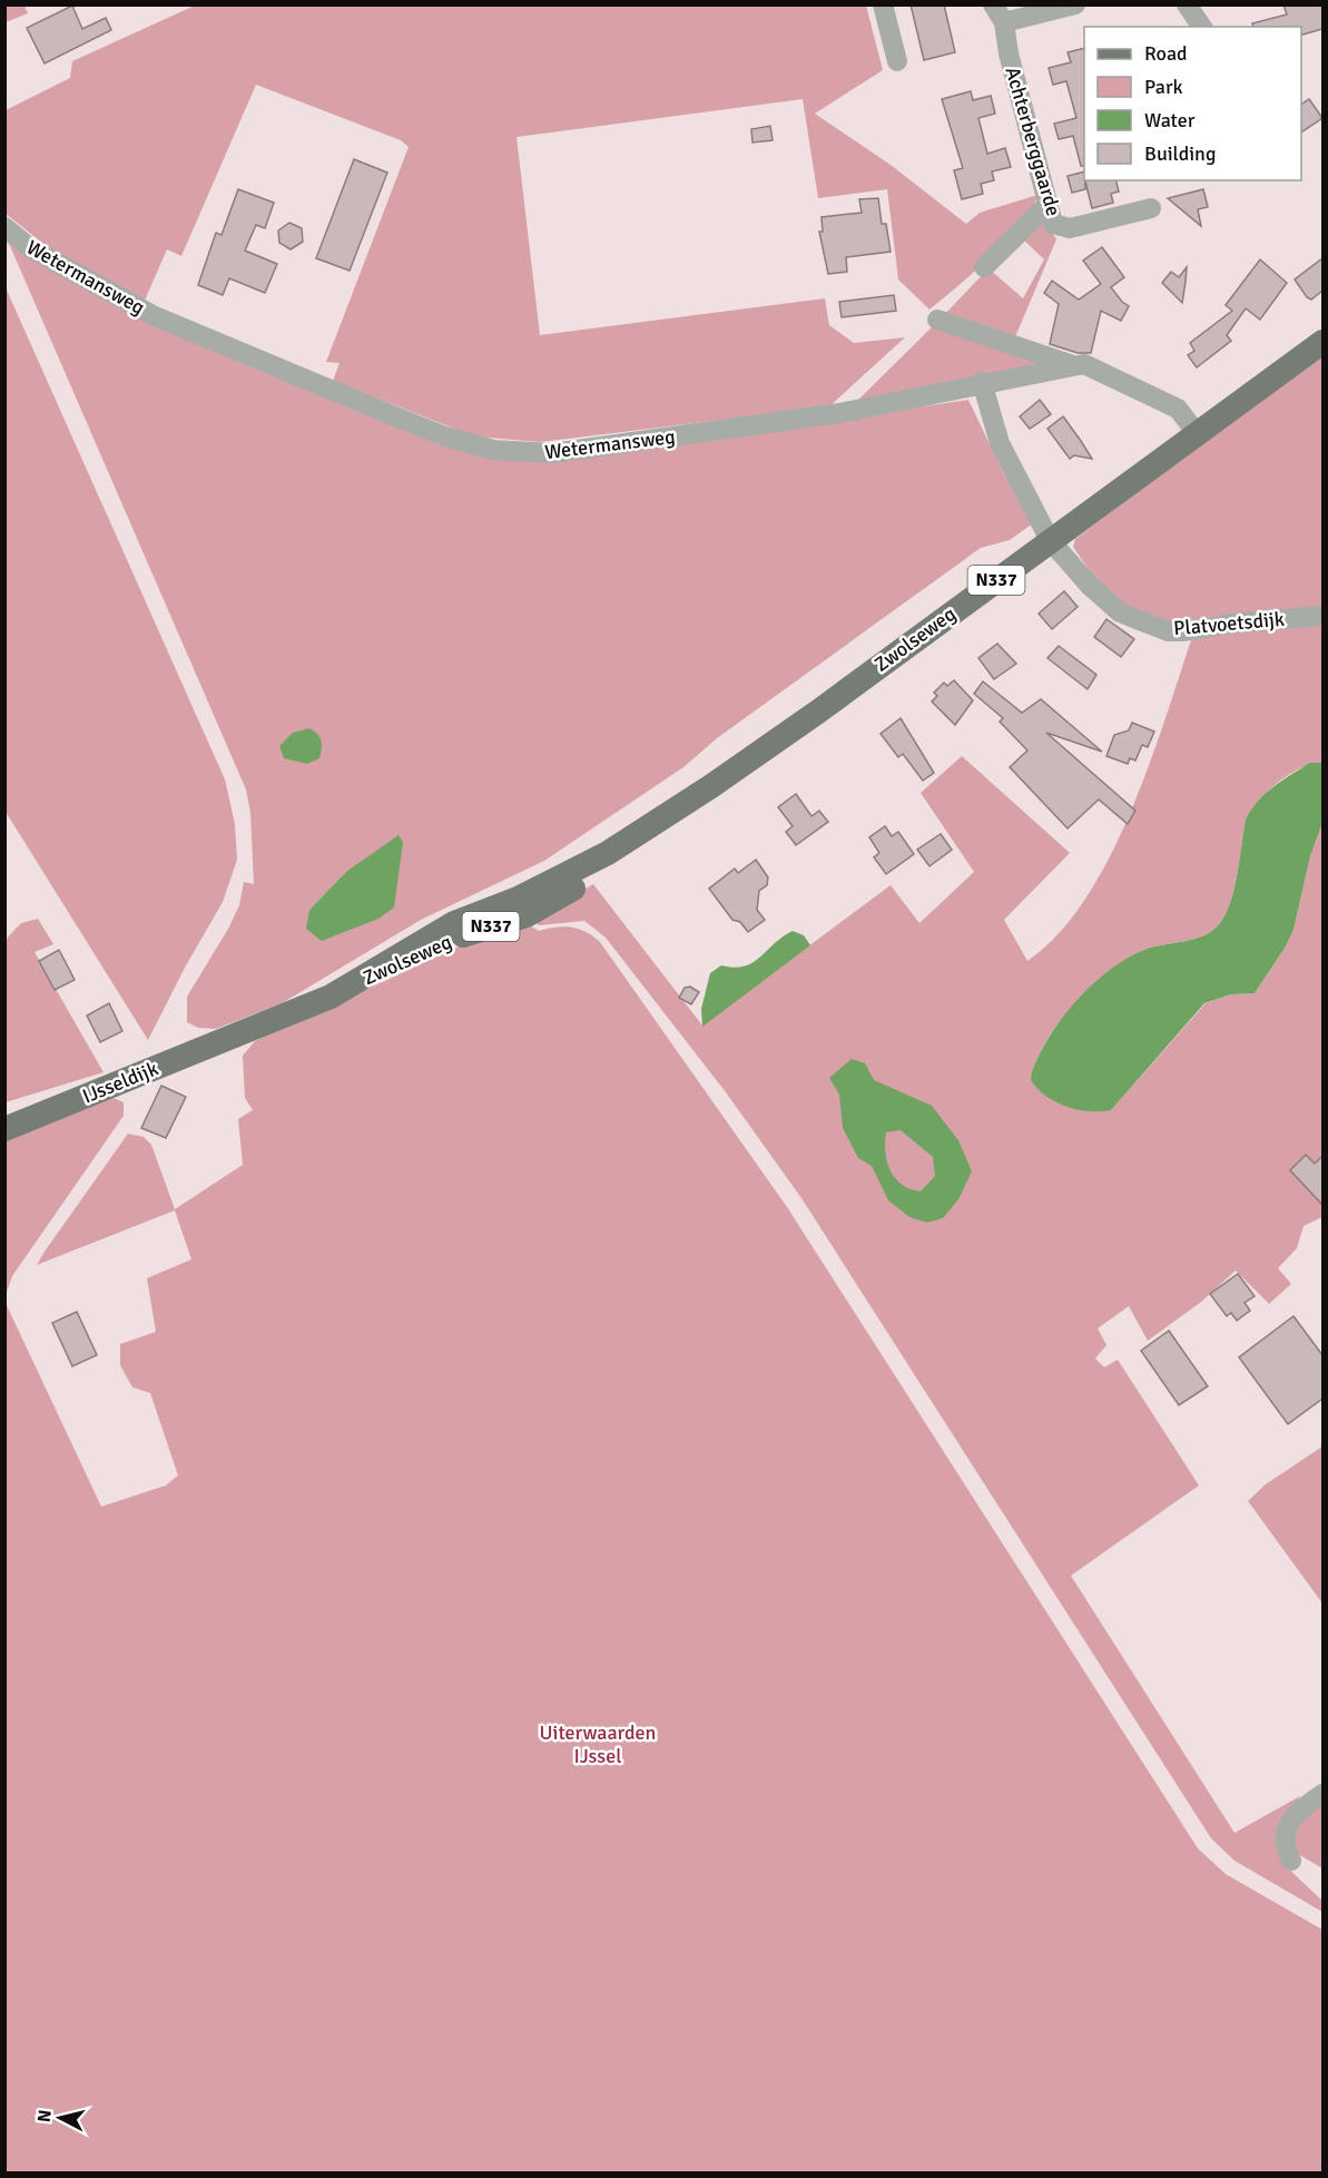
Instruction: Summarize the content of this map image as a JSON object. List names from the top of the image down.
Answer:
{
  "streets": {
    "main road": ["N337", "Zwolseweg", "IJsseldijk"],
    "street": ["Achterberggaarde", "Wetermansweg", "Platvoetsdijk"]
  },
  "crossings": [
    ["Wetermansweg", "Platvoetsdijk"],
    ["Wetermansweg", "Zwolseweg"],
    ["Platvoetsdijk", "Zwolseweg"],
    ["Zwolseweg", "IJsseldijk"]
  ],
  "parks": ["Uiterwaarden IJssel"],
  "legend": [
    "Road",
    "Park",
    "Water",
    "Building"
  ],
  "north": "left"
}
